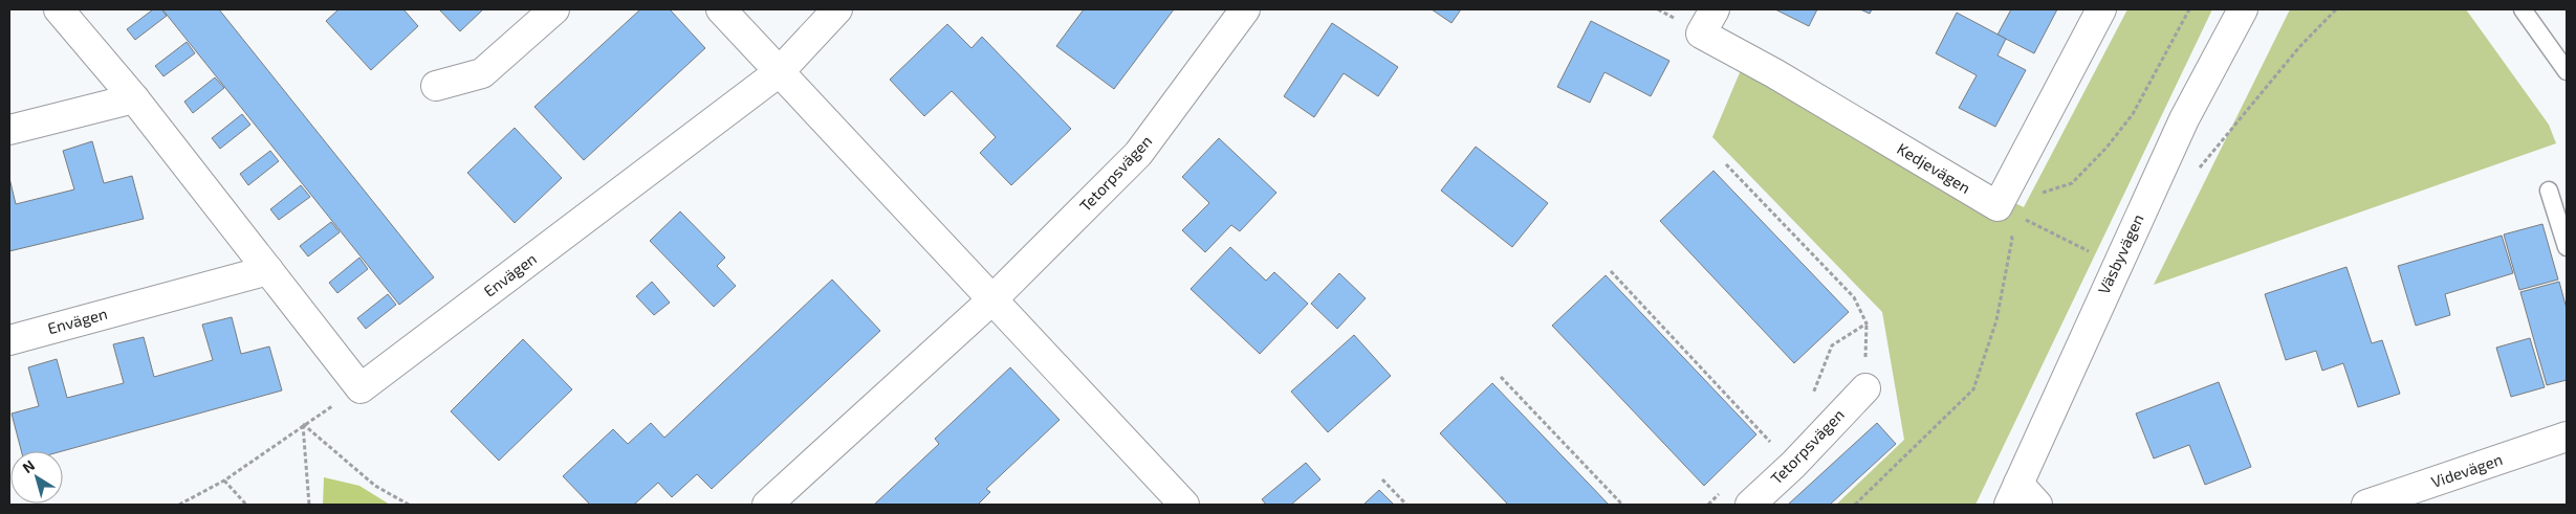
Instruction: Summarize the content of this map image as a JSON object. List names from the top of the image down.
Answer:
{
  "streets": {
    "street": [
      "Kedjevägen",
      "Tetorpsvägen",
      "Väsbyvägen",
      "Envägen",
      "Videvägen"
    ]
  },
  "north": "top left"
}
